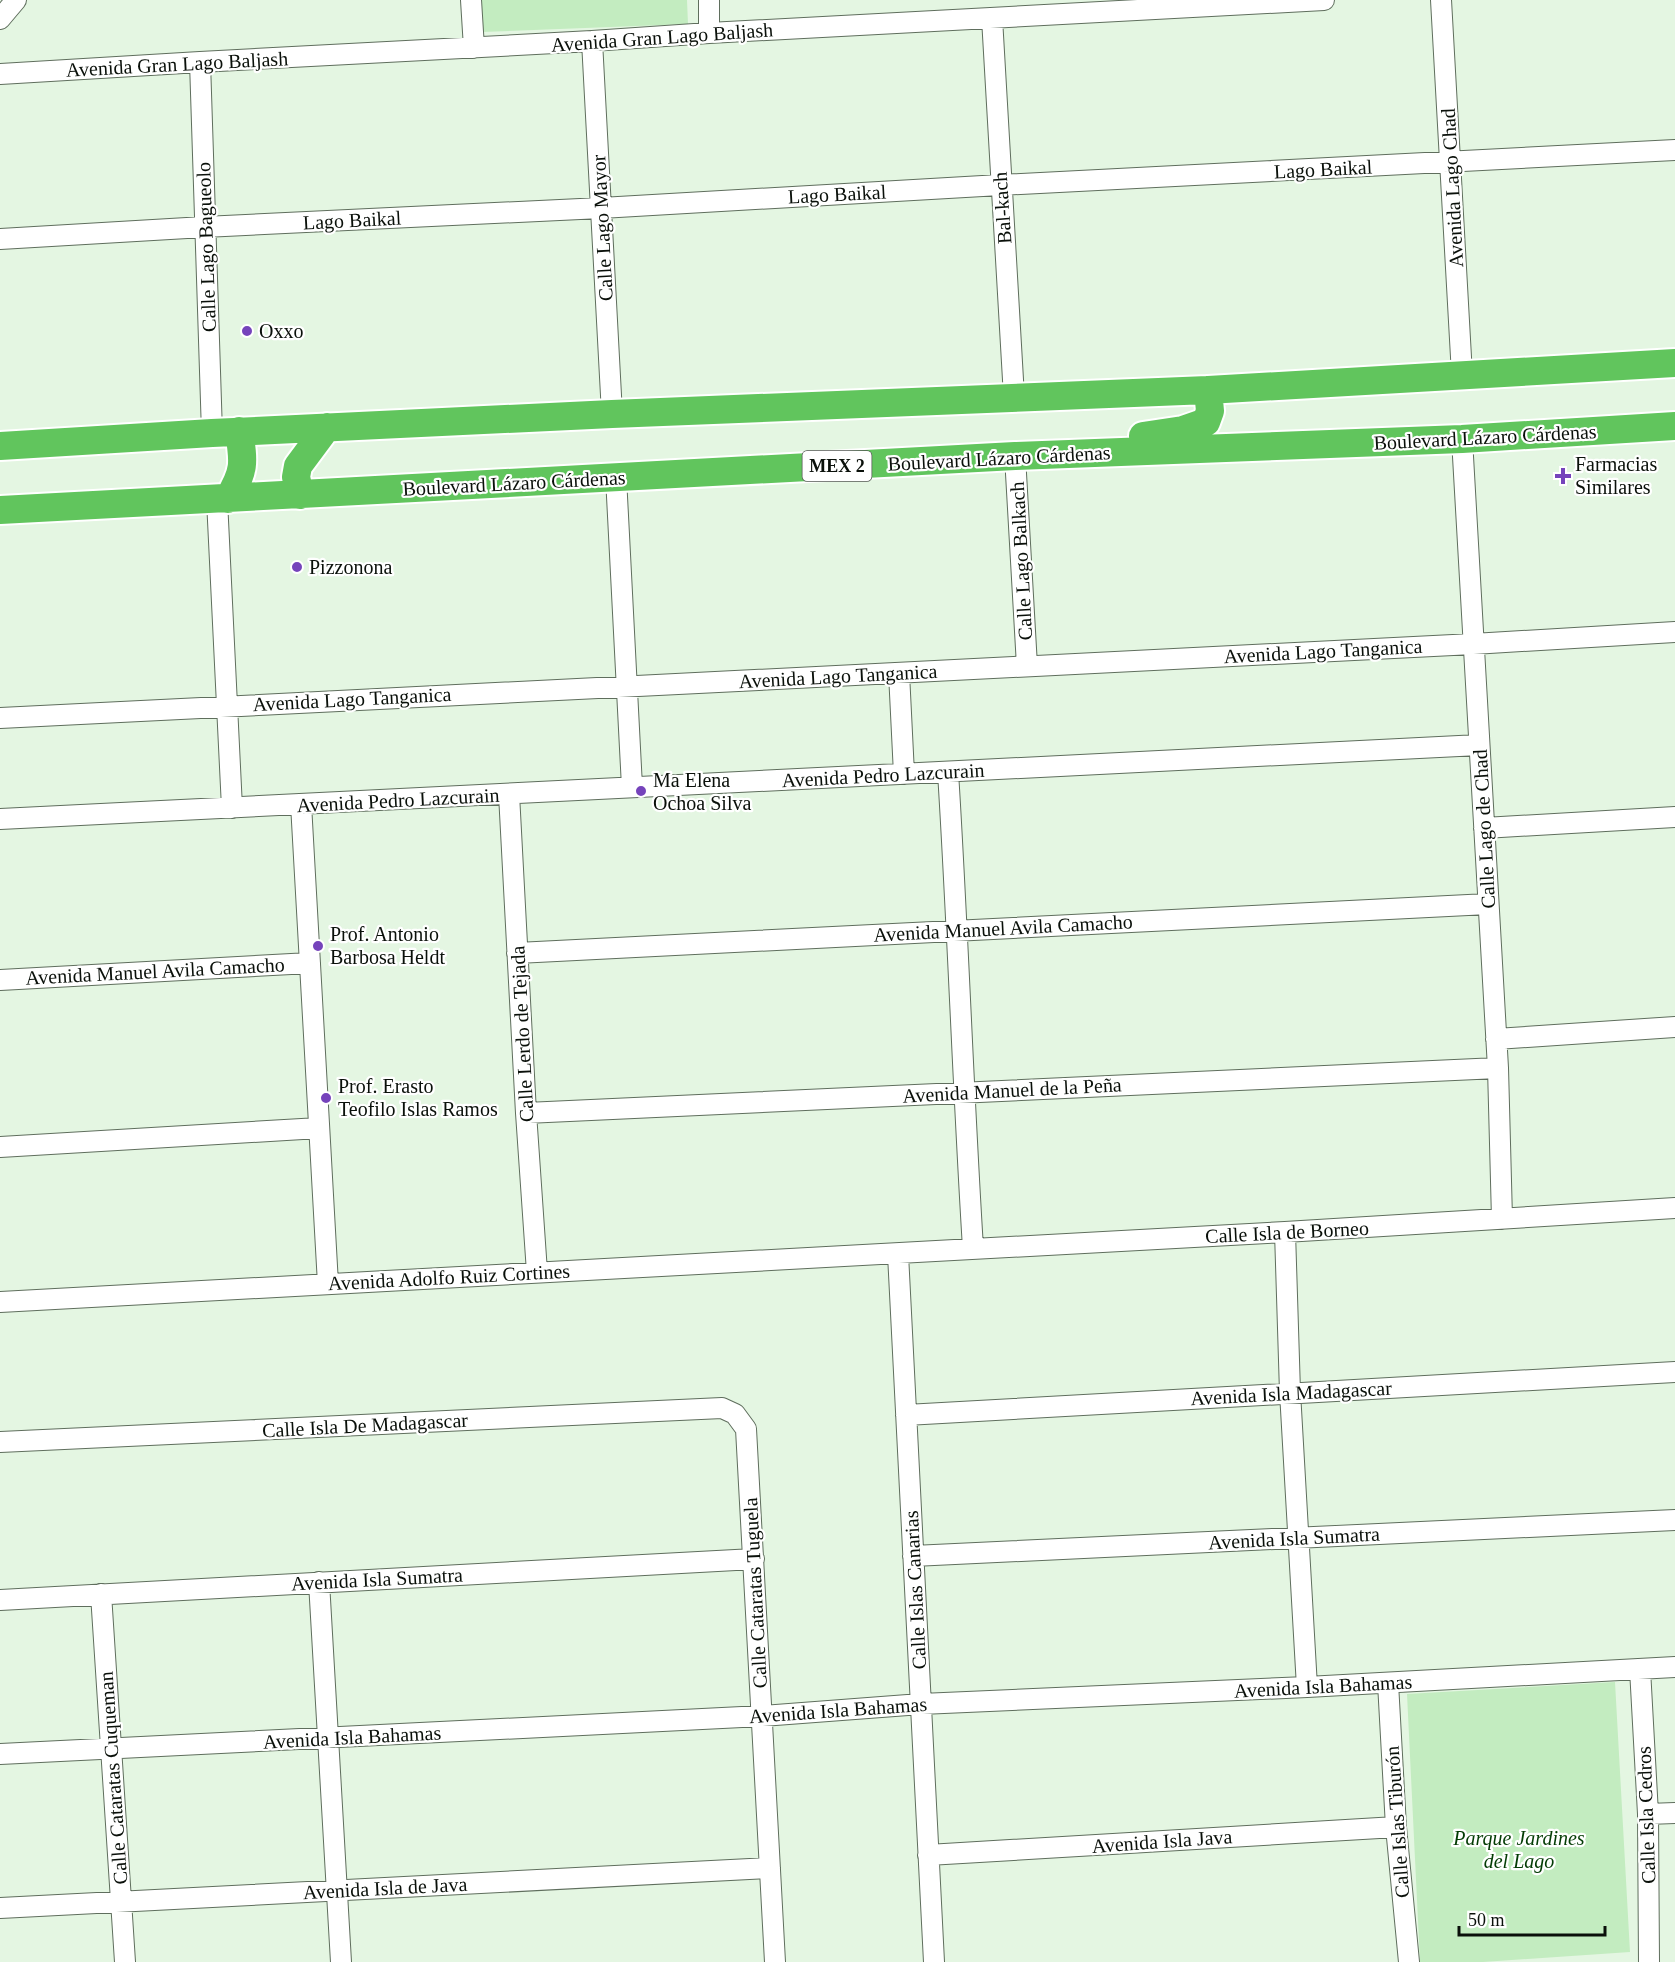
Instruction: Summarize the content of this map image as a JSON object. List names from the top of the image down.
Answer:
{
  "streets": {
    "highway": ["Boulevard Lázaro Cárdenas", "MEX 2"],
    "street": [
      "Avenida Gran Lago Baljash",
      "Lago Baikal",
      "Avenida Lago Chad",
      "Bal-kach",
      "Calle Lago Mayor",
      "Calle Lago Bagueolo",
      "Calle Lago Balkach",
      "Avenida Lago Tanganica",
      "Avenida Pedro Lazcurain",
      "Calle Lago de Chad",
      "Avenida Manuel Avila Camacho",
      "Calle Lerdo de Tejada",
      "Avenida Manuel de la Peña",
      "Calle Isla de Borneo",
      "Avenida Adolfo Ruiz Cortines",
      "Avenida Isla Madagascar",
      "Calle Isla De Madagascar",
      "Avenida Isla Sumatra",
      "Calle Islas Canarias",
      "Calle Cataratas Tuguela",
      "Avenida Isla Bahamas",
      "Calle Cataratas Cuqueman",
      "Calle Isla Cedros",
      "Calle Islas Tiburón",
      "Avenida Isla Java",
      "Avenida Isla de Java"
    ]
  },
  "crossings": [
    ["Avenida Gran Lago Baljash", "Bal-kach"],
    ["Avenida Gran Lago Baljash", "Calle Lago Mayor"],
    ["Avenida Gran Lago Baljash", "Calle Lago Bagueolo"],
    ["Lago Baikal", "Avenida Lago Chad"],
    ["Lago Baikal", "Bal-kach"],
    ["Lago Baikal", "Calle Lago Mayor"],
    ["Lago Baikal", "Calle Lago Bagueolo"],
    ["Boulevard Lázaro Cárdenas", "Calle Lago Balkach"],
    ["Boulevard Lázaro Cárdenas", "Calle Lago de Chad"],
    ["Calle Lago Balkach", "Avenida Lago Tanganica"],
    ["Avenida Lago Tanganica", "Calle Lago de Chad"],
    ["Avenida Pedro Lazcurain", "Calle Lago de Chad"],
    ["Avenida Pedro Lazcurain", "Calle Lerdo de Tejada"],
    ["Calle Lago de Chad", "Avenida Manuel Avila Camacho"],
    ["Calle Lago de Chad", "Avenida Manuel de la Peña"],
    ["Calle Lago de Chad", "Calle Isla de Borneo"],
    ["Avenida Manuel Avila Camacho", "Calle Lerdo de Tejada"],
    ["Calle Lerdo de Tejada", "Avenida Manuel de la Peña"],
    ["Calle Lerdo de Tejada", "Avenida Adolfo Ruiz Cortines"],
    ["Calle Isla de Borneo", "Avenida Adolfo Ruiz Cortines"],
    ["Calle Isla de Borneo", "Calle Islas Canarias"],
    ["Avenida Adolfo Ruiz Cortines", "Calle Islas Canarias"],
    ["Avenida Isla Madagascar", "Calle Islas Canarias"],
    ["Calle Isla De Madagascar", "Calle Cataratas Tuguela"],
    ["Avenida Isla Sumatra", "Calle Islas Canarias"],
    ["Avenida Isla Sumatra", "Calle Cataratas Tuguela"],
    ["Avenida Isla Sumatra", "Calle Cataratas Cuqueman"],
    ["Calle Islas Canarias", "Avenida Isla Bahamas"],
    ["Calle Islas Canarias", "Avenida Isla Java"],
    ["Calle Cataratas Tuguela", "Avenida Isla Bahamas"],
    ["Calle Cataratas Tuguela", "Avenida Isla de Java"],
    ["Avenida Isla Bahamas", "Calle Cataratas Cuqueman"],
    ["Avenida Isla Bahamas", "Calle Isla Cedros"],
    ["Avenida Isla Bahamas", "Calle Islas Tiburón"],
    ["Calle Cataratas Cuqueman", "Avenida Isla de Java"],
    ["Calle Islas Tiburón", "Avenida Isla Java"]
  ],
  "parks": ["Parque Jardines del Lago"],
  "places": {
    "other": [
      "Oxxo",
      "Pizzonona",
      "Ma Elena Ochoa Silva",
      "Prof. Antonio Barbosa Heldt",
      "Prof. Erasto Teofilo Islas Ramos"
    ],
    "health": ["Farmacias Similares"]
  },
  "scale_bar": "50 m"
}
